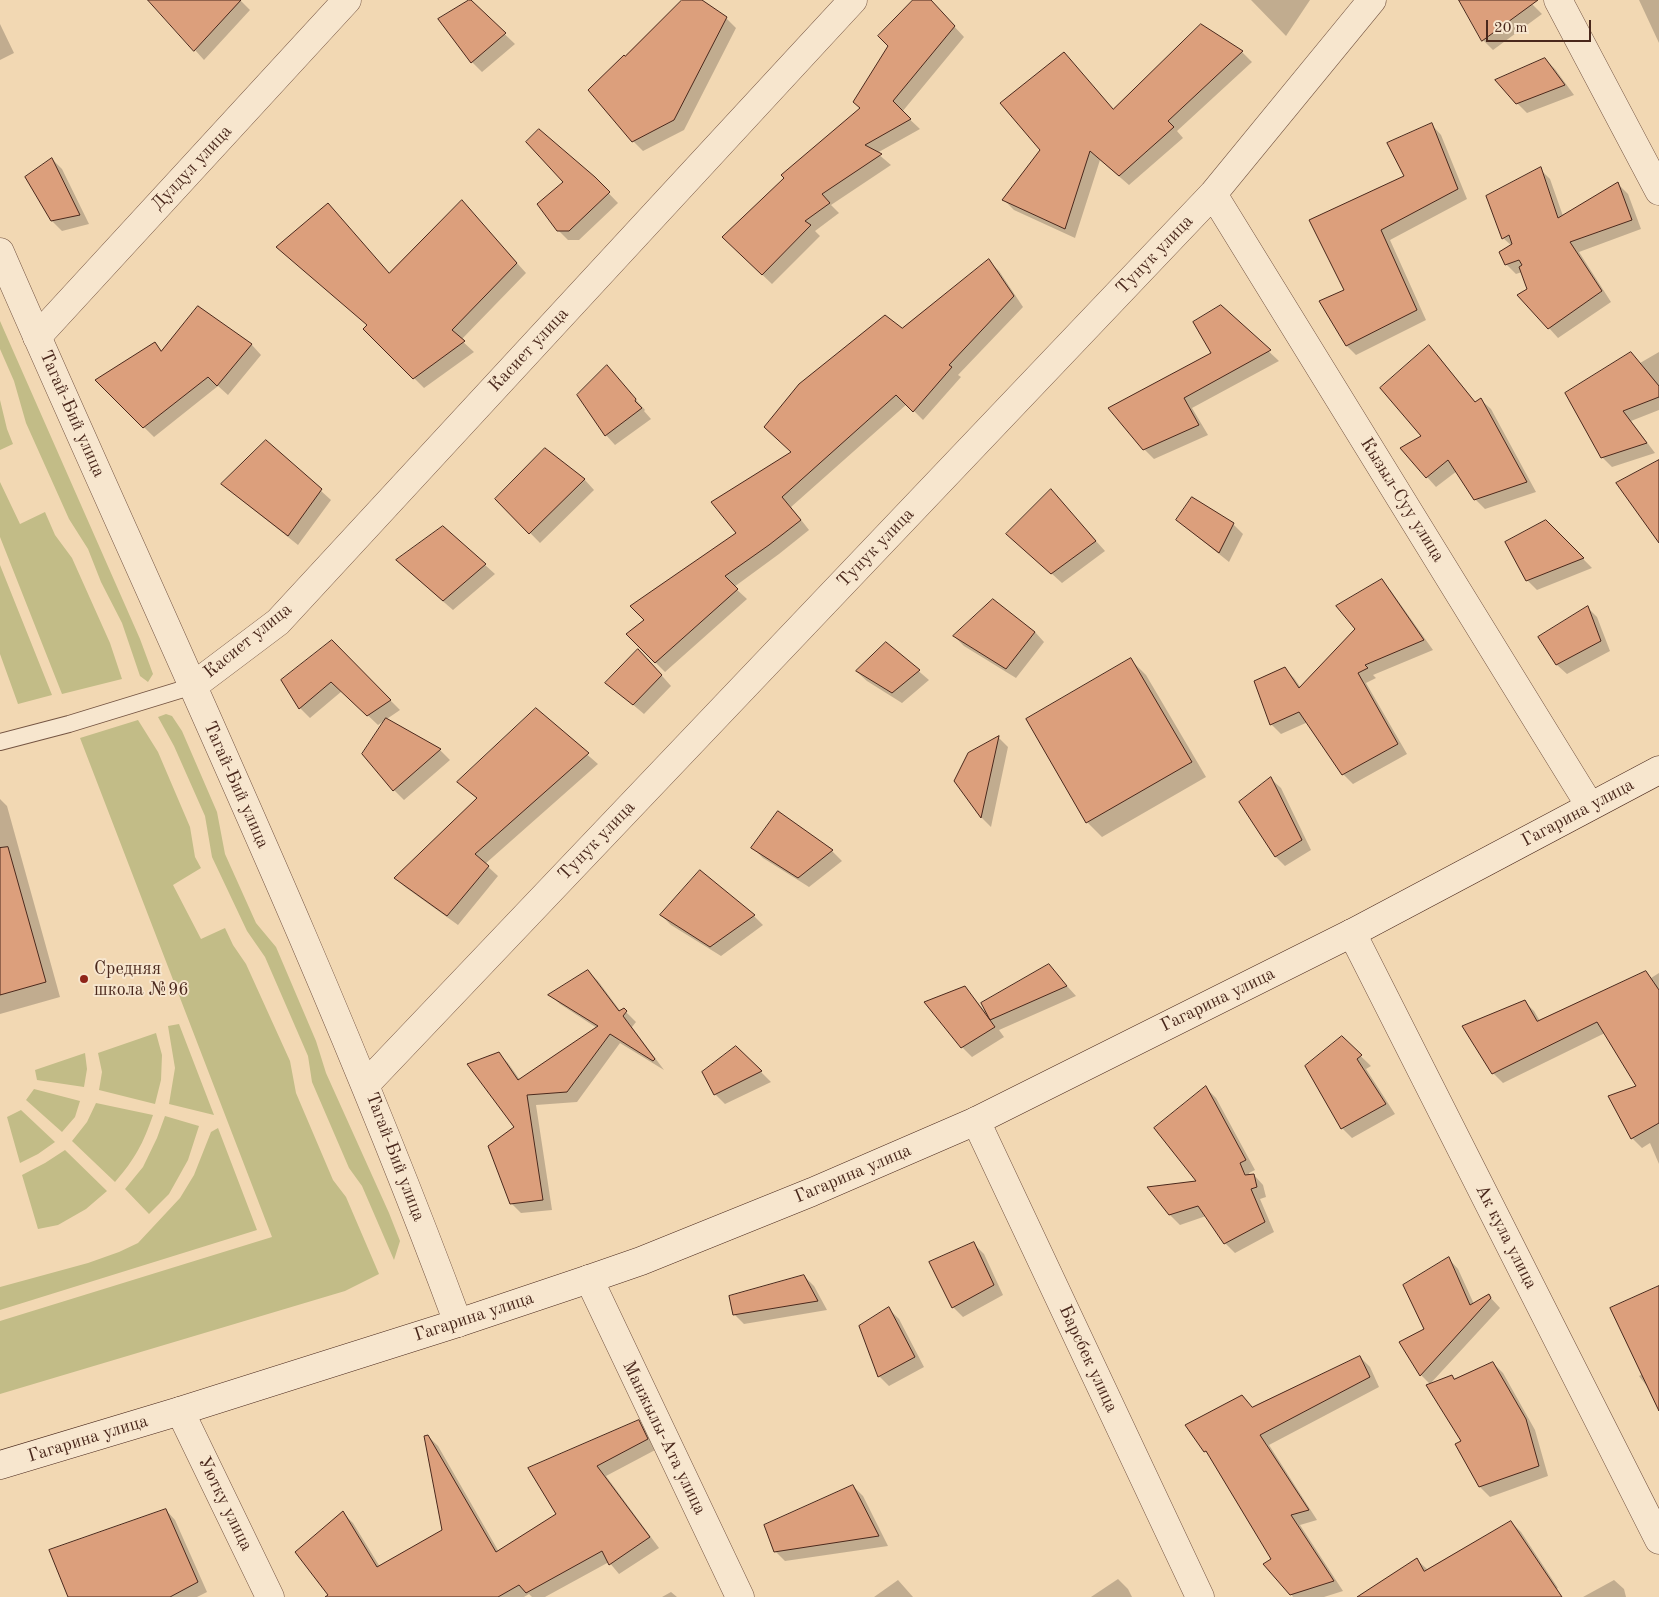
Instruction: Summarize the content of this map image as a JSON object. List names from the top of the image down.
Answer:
{
  "streets": {
    "street": [
      "Дулдул улица",
      "Тунук улица",
      "Касиет улица",
      "Тагай-Бий улица",
      "Кызыл-Суу улица",
      "Гагарина улица",
      "Ак кула улица",
      "Барсбек улица",
      "Манжылы-Ата улица",
      "Уютку улица"
    ]
  },
  "crossings": [
    ["Дулдул улица", "Тагай-Бий улица"],
    ["Тунук улица", "Тагай-Бий улица"],
    ["Тунук улица", "Кызыл-Суу улица"],
    ["Касиет улица", "Тагай-Бий улица"],
    ["Тагай-Бий улица", "Гагарина улица"],
    ["Кызыл-Суу улица", "Гагарина улица"],
    ["Гагарина улица", "Ак кула улица"],
    ["Гагарина улица", "Барсбек улица"],
    ["Гагарина улица", "Манжылы-Ата улица"],
    ["Гагарина улица", "Уютку улица"]
  ],
  "places": ["Средняя школа №96"],
  "scale_bar": "20 m"
}
